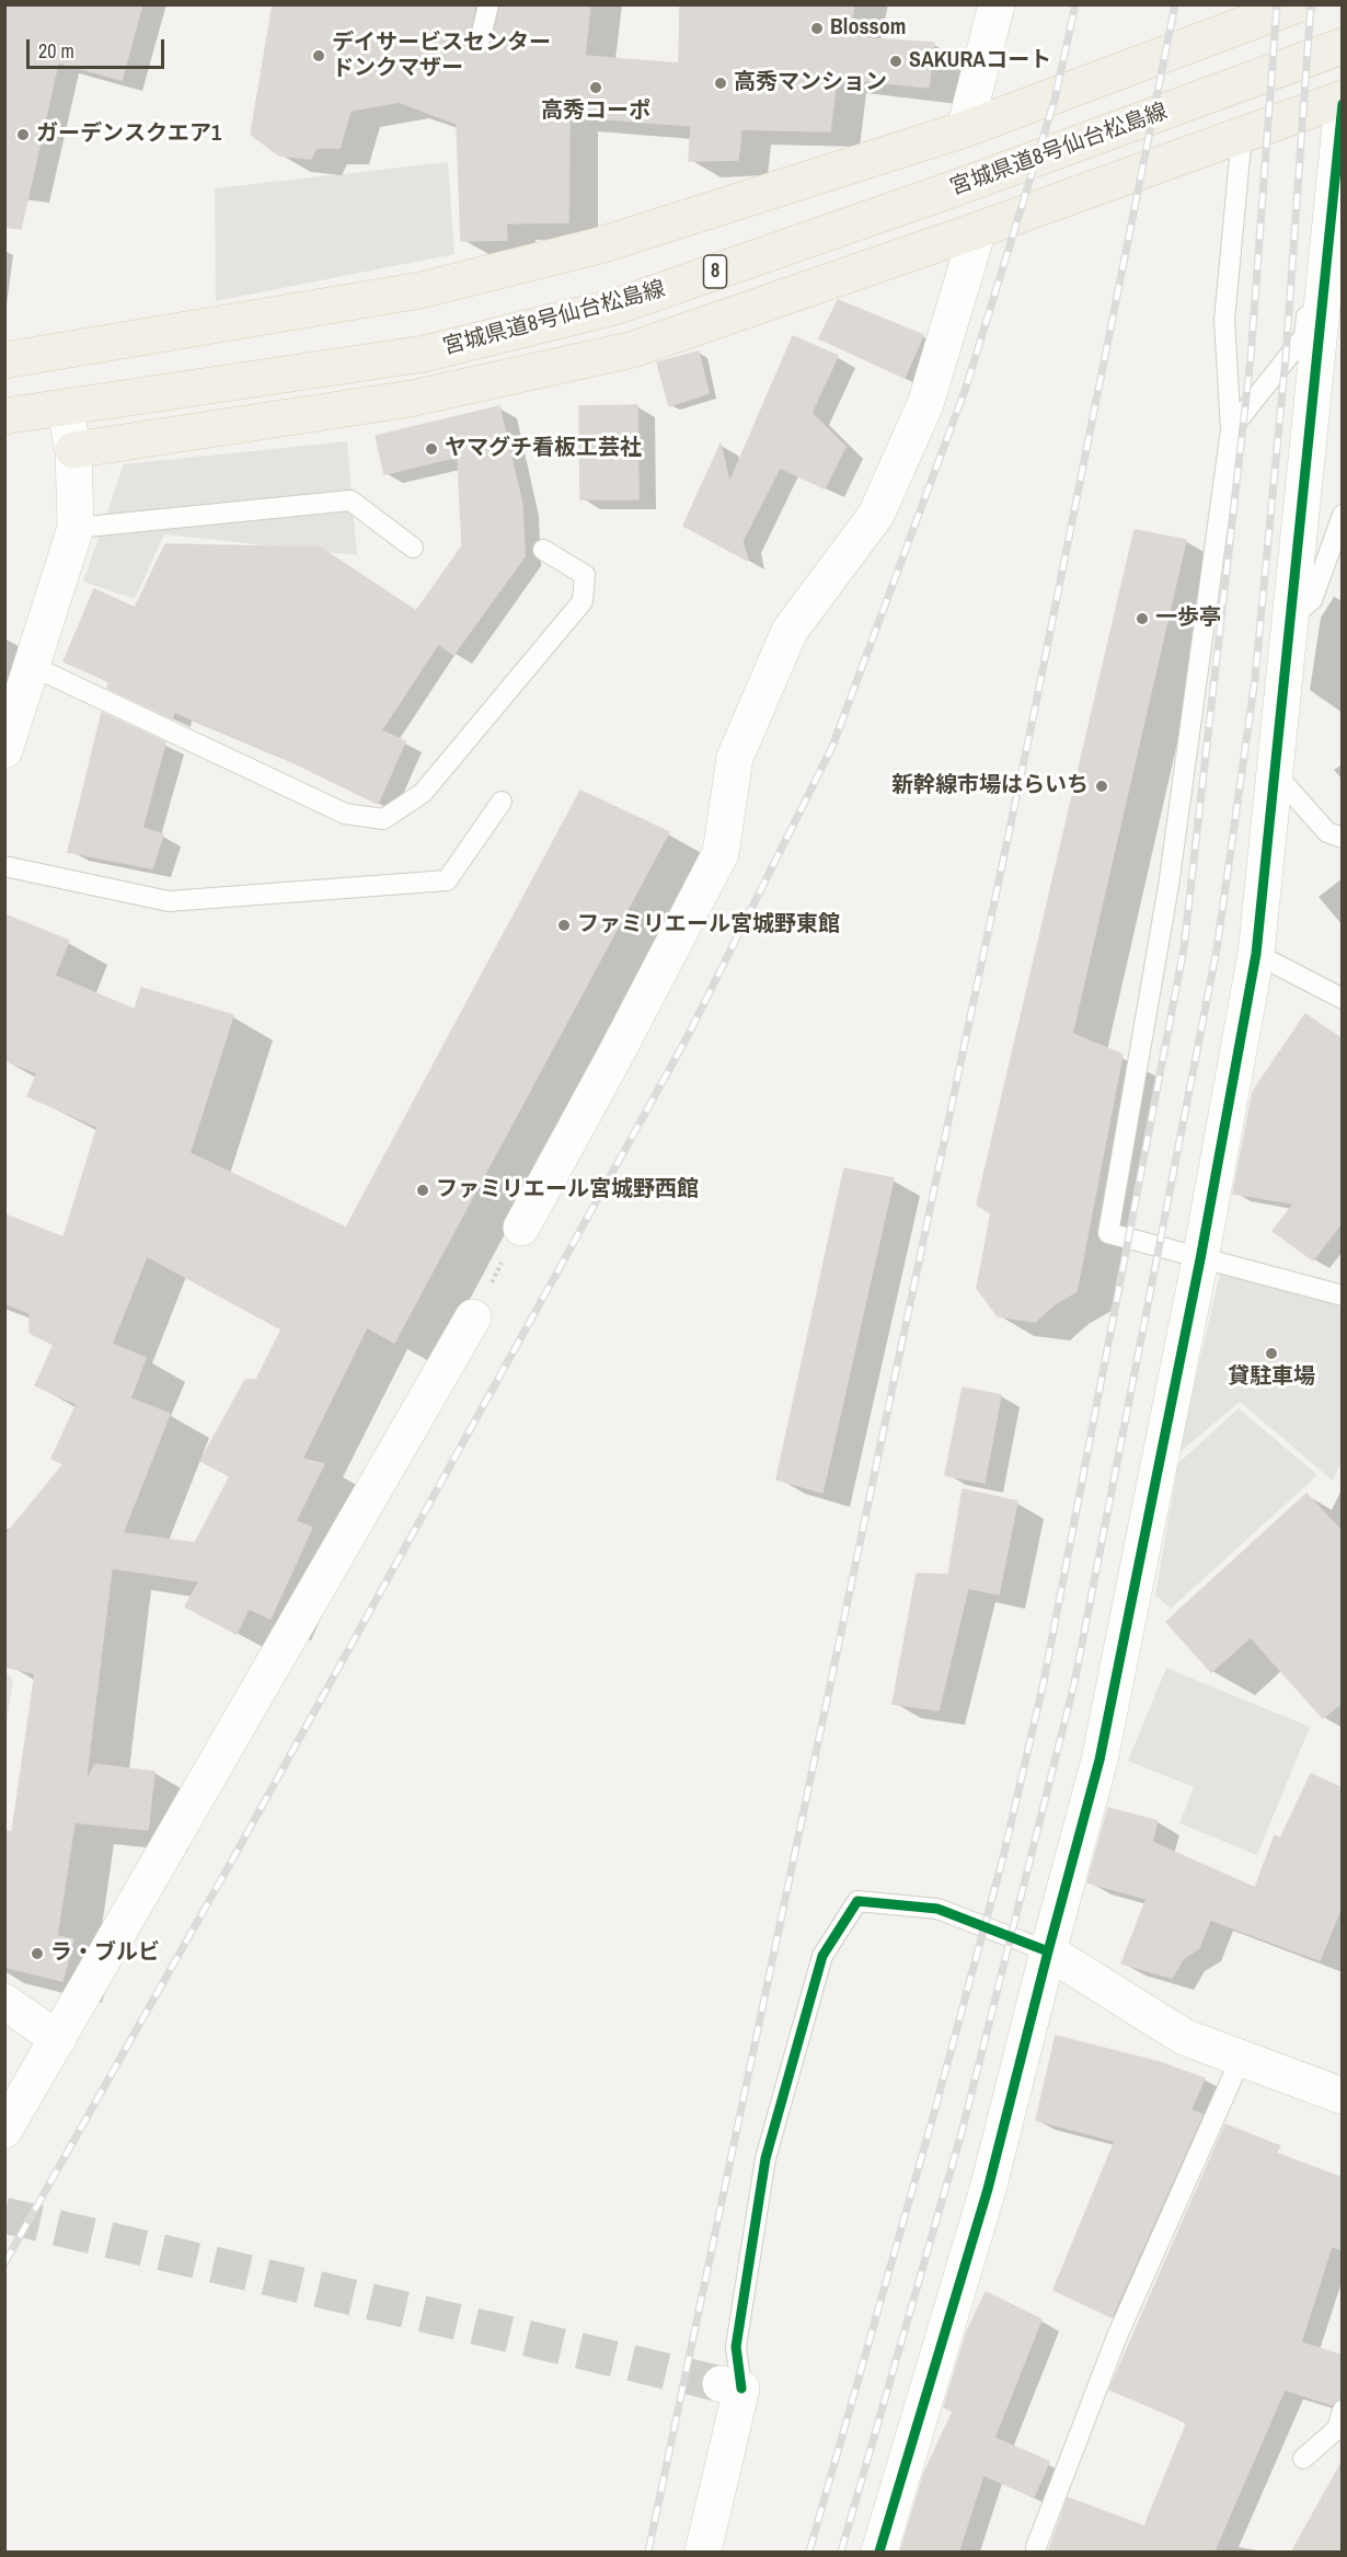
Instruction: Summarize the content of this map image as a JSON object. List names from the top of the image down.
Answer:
{
  "streets": {
    "main road": ["宮城県道8号仙台松島線", "8"]
  },
  "places": [
    "Blossom",
    "デイサービスセンター ドンクマザー",
    "SAKURAコート",
    "高秀マンション",
    "高秀コーポ",
    "ガーデンスクエア1",
    "ヤマグチ看板工芸社",
    "一歩亭",
    "新幹線市場はらいち",
    "ファミリエール宮城野東館",
    "ファミリエール宮城野西館",
    "貸駐車場",
    "ラ・ブルビ"
  ],
  "scale_bar": "20 m"
}
